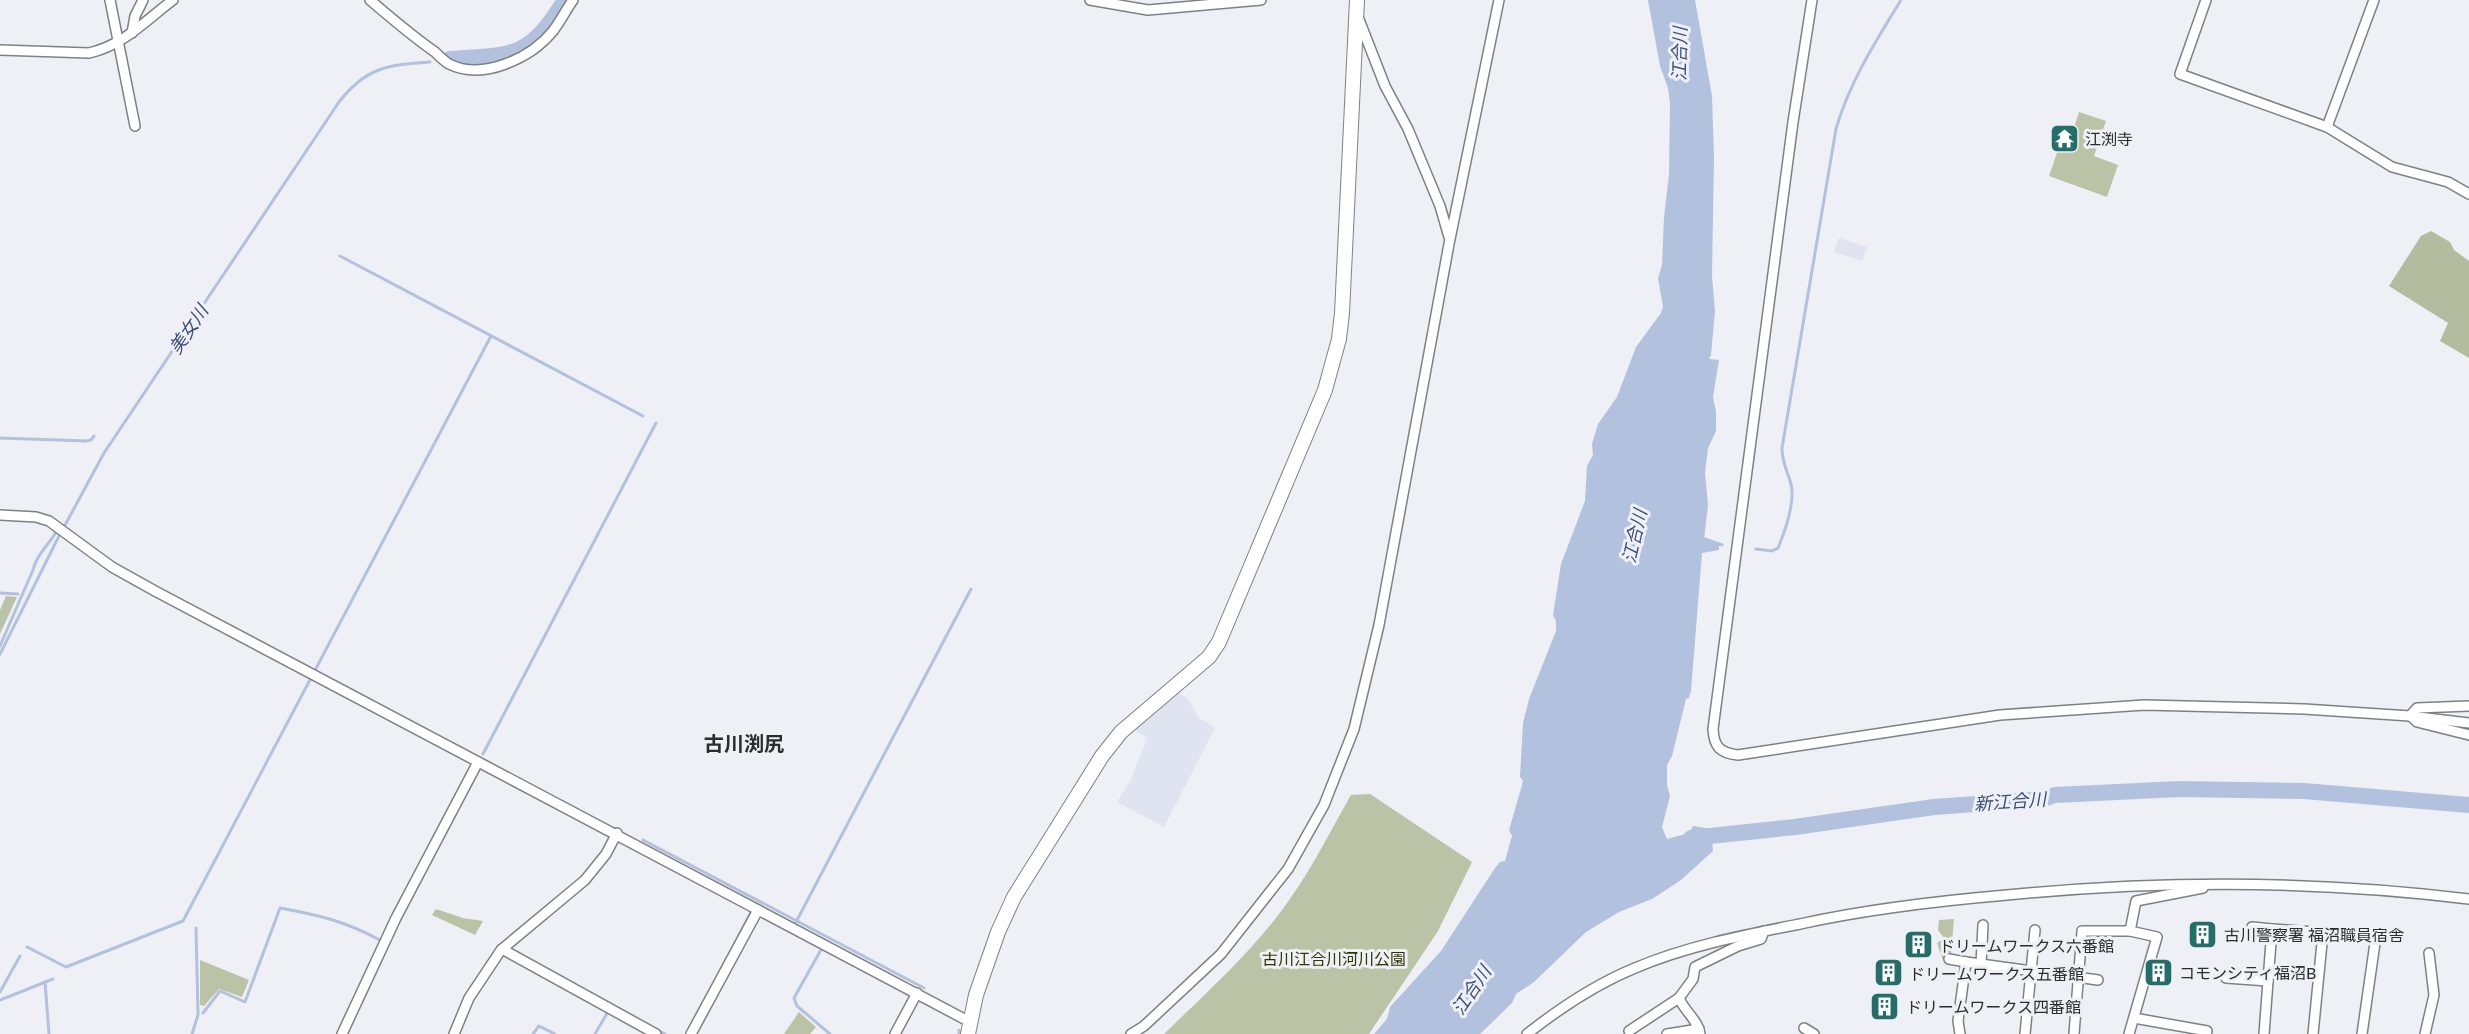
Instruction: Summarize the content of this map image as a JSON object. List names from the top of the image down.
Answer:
{
  "districts": ["古川渕尻"],
  "water": ["江合川", "美女川", "新江合川"],
  "parks": ["古川江合川河川公園"],
  "places": {
    "temple": ["江渕寺"],
    "building": [
      "古川警察署 福沼職員宿舎",
      "ドリームワークス六番館",
      "コモンシティ福沼B",
      "ドリームワークス五番館",
      "ドリームワークス四番館"
    ]
  }
}
